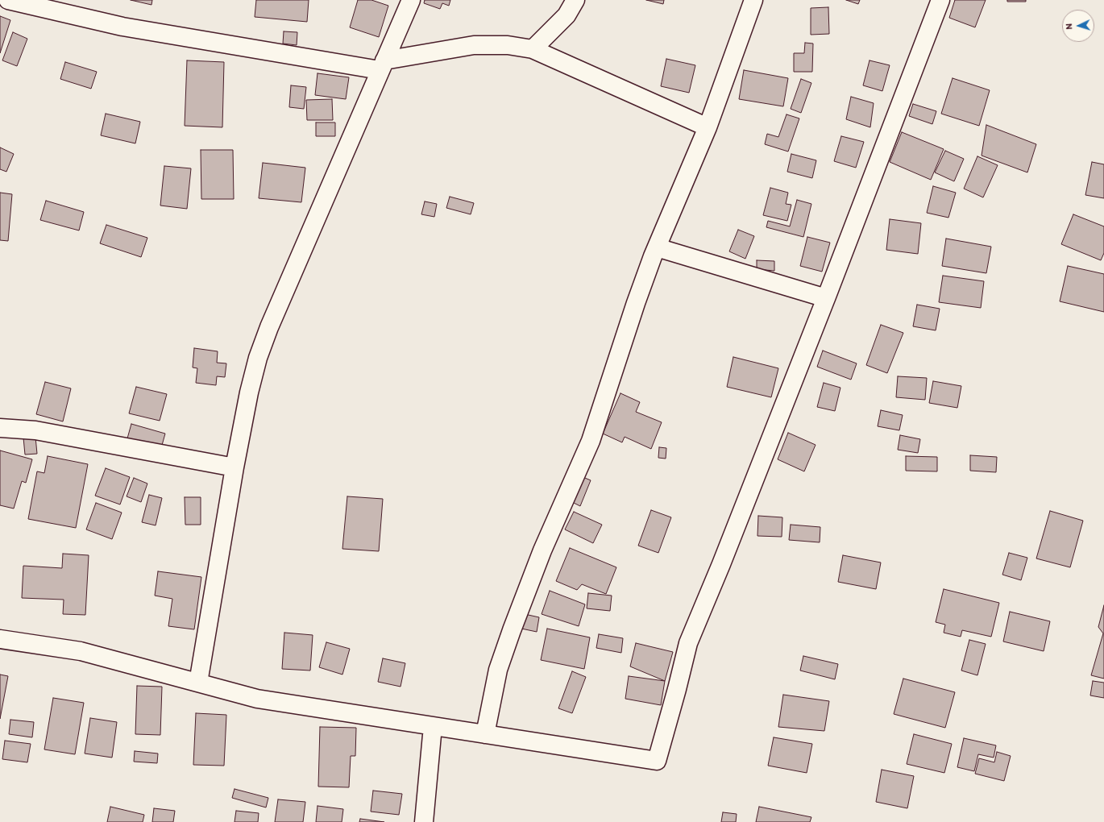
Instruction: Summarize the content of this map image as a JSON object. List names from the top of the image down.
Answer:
{
  "north": "left"
}
